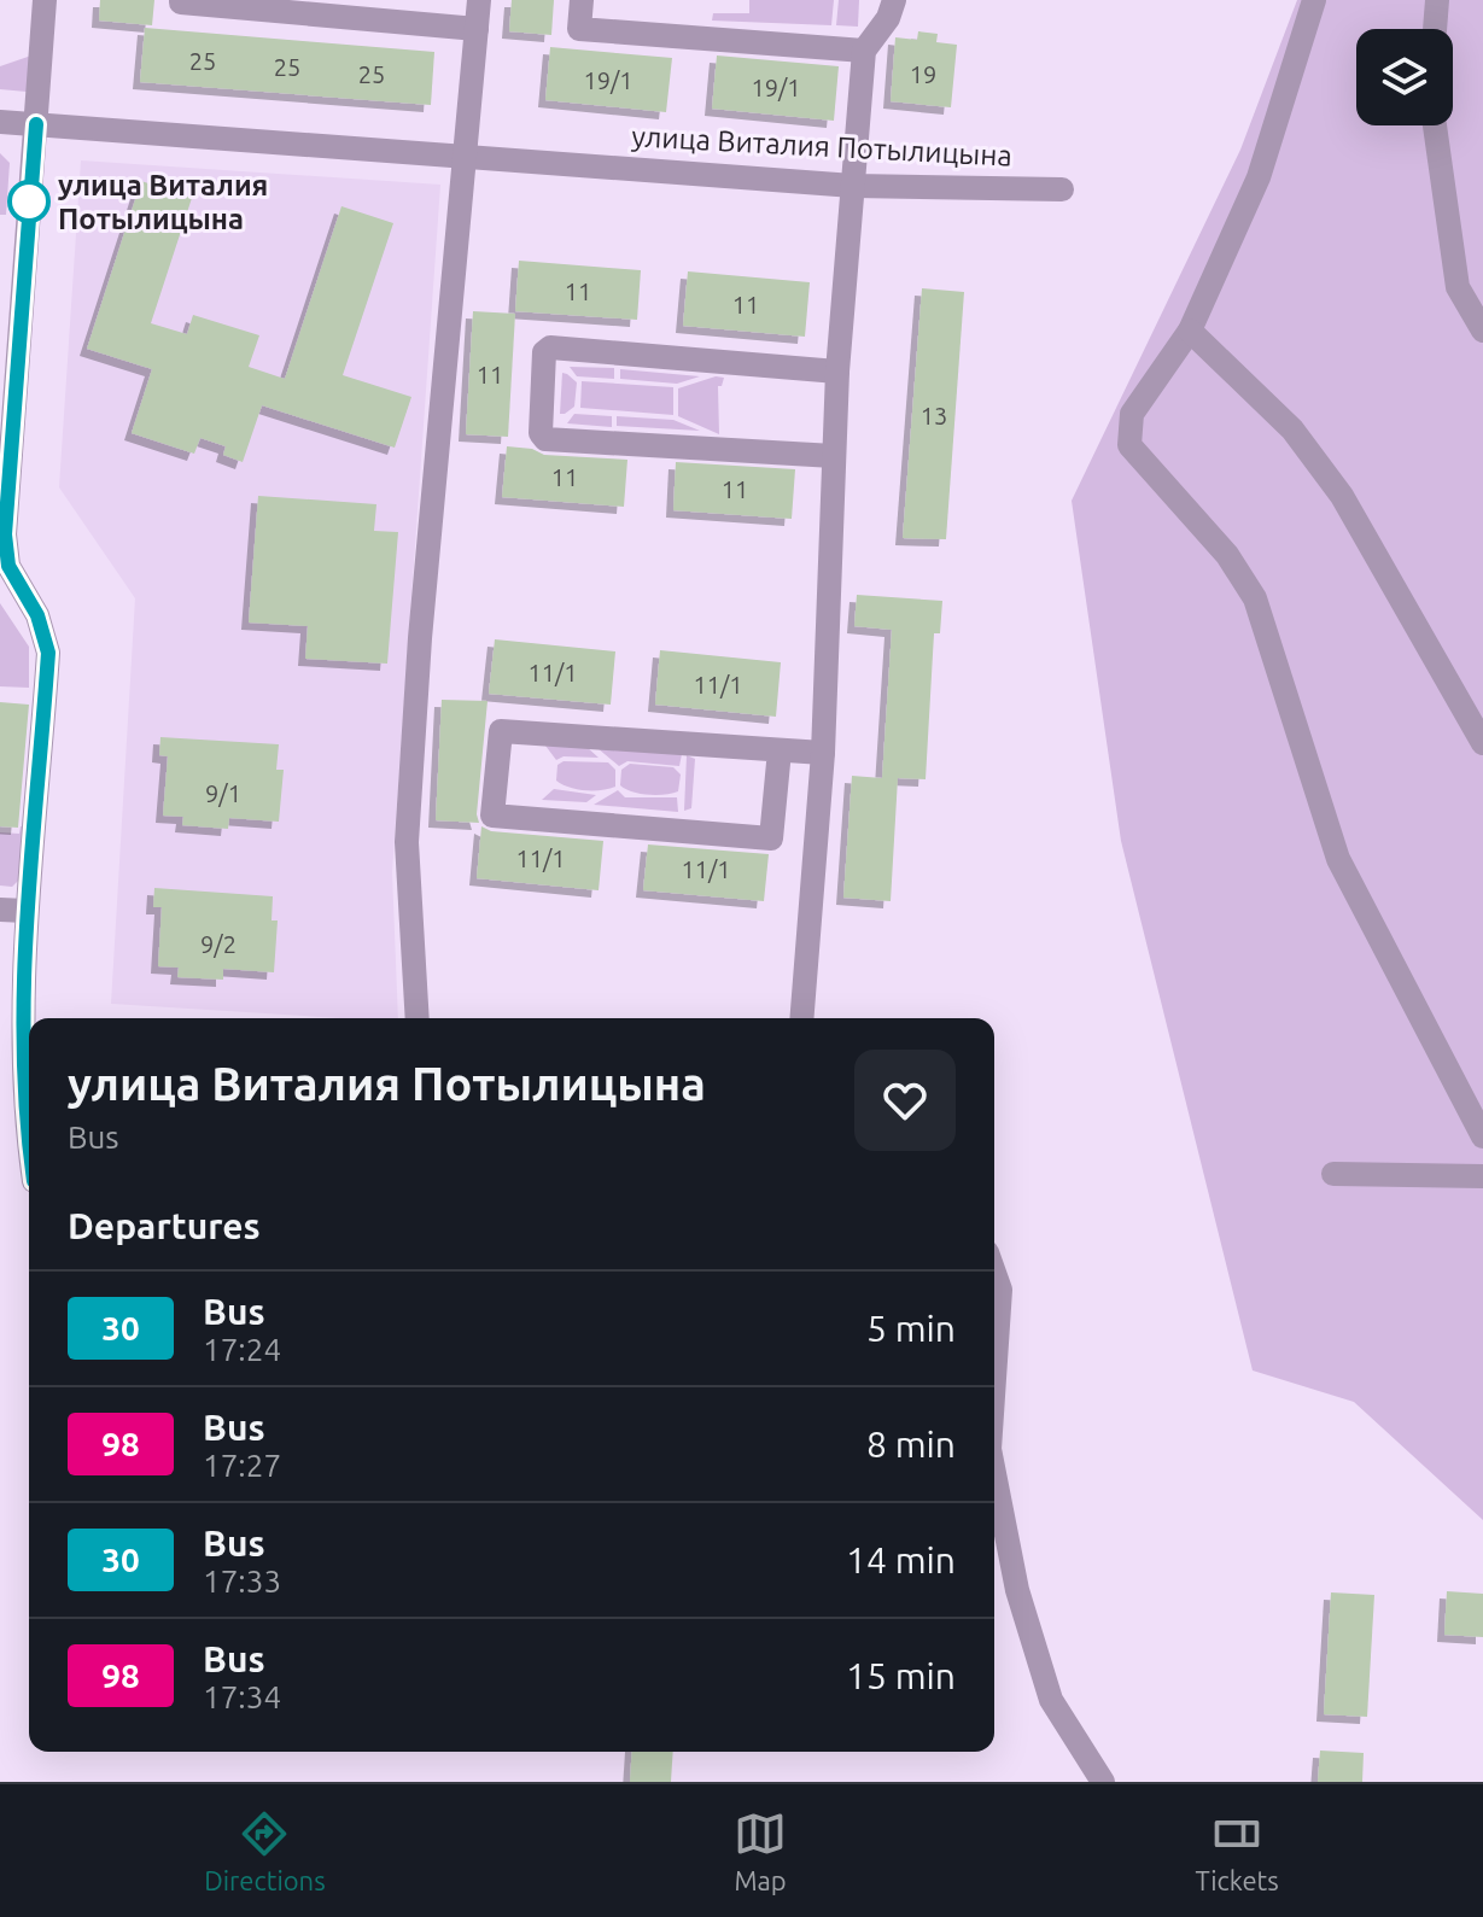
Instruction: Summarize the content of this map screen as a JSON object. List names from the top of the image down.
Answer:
{
  "streets": {
    "street": ["улица Виталия Потылицына"]
  },
  "places": ["улица Виталия Потылицына"],
  "lines": ["bus line 30"],
  "house_numbers": [
    "25",
    "25",
    "25",
    "19",
    "19/1",
    "19/1",
    "11",
    "11",
    "11",
    "13",
    "11",
    "11",
    "11/1",
    "11/1",
    "9/1",
    "11/1",
    "11/1",
    "9/2"
  ],
  "page": {
    "heading": [
      ["улица Виталия Потылицына", "Bus"],
      "Departures"
    ],
    "list": [
      {
        "mark": "30",
        "name": "Bus",
        "note": "17:24",
        "value": "5 min"
      },
      {
        "mark": "98",
        "name": "Bus",
        "note": "17:27",
        "value": "8 min"
      },
      {
        "mark": "30",
        "name": "Bus",
        "note": "17:33",
        "value": "14 min"
      },
      {
        "mark": "98",
        "name": "Bus",
        "note": "17:34",
        "value": "15 min"
      }
    ],
    "tabs": ["Directions", "Map", "Tickets"]
  }
}
